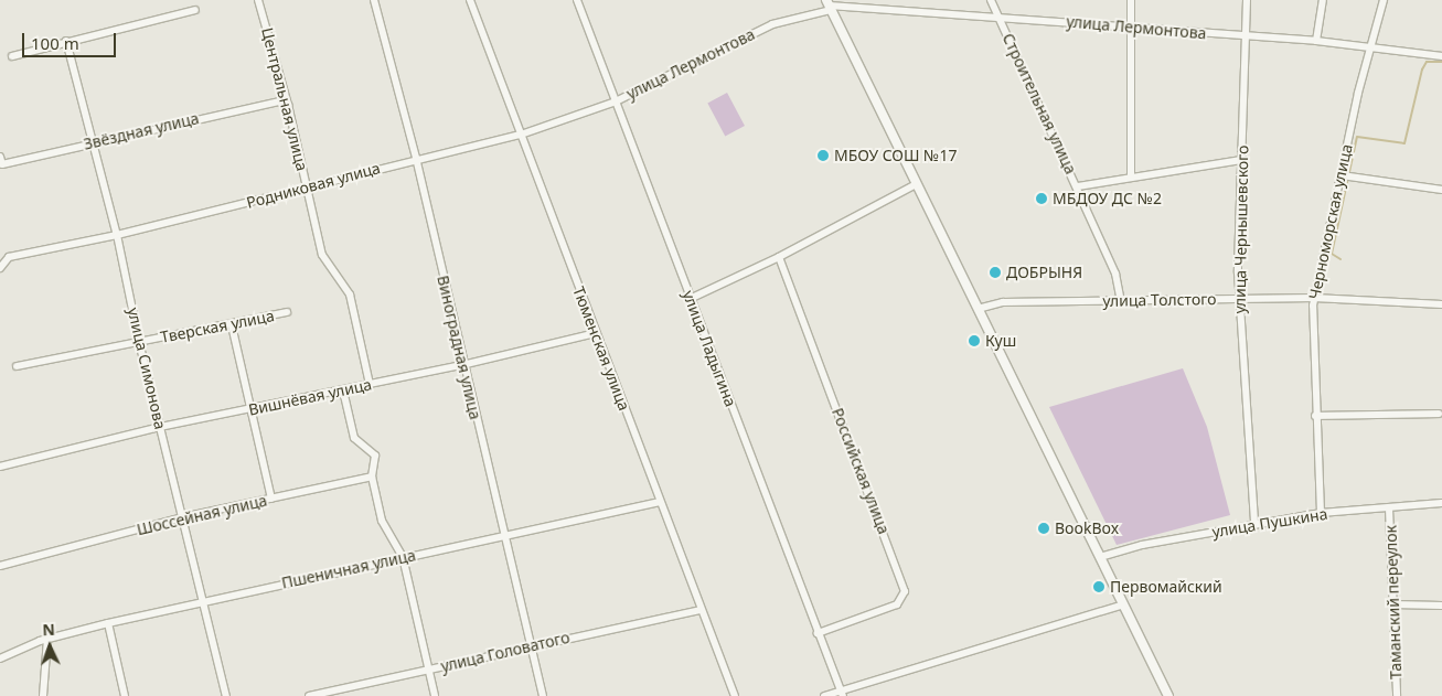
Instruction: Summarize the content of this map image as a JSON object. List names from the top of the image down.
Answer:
{
  "streets": {
    "street": [
      "улица Лермонтова",
      "Центральная улица",
      "Строительная улица",
      "Звёздная улица",
      "Родниковая улица",
      "Черноморская улица",
      "улица Чернышевского",
      "улица Толстого",
      "Тверская улица",
      "Виноградная улица",
      "Тюменская улица",
      "улица Ладыгина",
      "улица Симонова",
      "Вишнёвая улица",
      "Российская улица",
      "Шоссейная улица",
      "улица Пушкина",
      "Пшеничная улица",
      "Таманский переулок",
      "улица Головатого"
    ]
  },
  "crossings": [
    ["улица Лермонтова", "Строительная улица"],
    ["улица Лермонтова", "Родниковая улица"],
    ["улица Лермонтова", "Черноморская улица"],
    ["улица Лермонтова", "улица Чернышевского"],
    ["улица Лермонтова", "улица Ладыгина"],
    ["Центральная улица", "Звёздная улица"],
    ["Центральная улица", "Родниковая улица"],
    ["Центральная улица", "Вишнёвая улица"],
    ["Строительная улица", "улица Толстого"],
    ["Звёздная улица", "улица Симонова"],
    ["Родниковая улица", "Виноградная улица"],
    ["Родниковая улица", "Тюменская улица"],
    ["Родниковая улица", "улица Ладыгина"],
    ["Родниковая улица", "улица Симонова"],
    ["Черноморская улица", "улица Толстого"],
    ["Черноморская улица", "улица Пушкина"],
    ["улица Чернышевского", "улица Толстого"],
    ["улица Чернышевского", "улица Пушкина"],
    ["Тверская улица", "улица Симонова"],
    ["Виноградная улица", "Вишнёвая улица"],
    ["Виноградная улица", "Пшеничная улица"],
    ["Виноградная улица", "улица Головатого"],
    ["Тюменская улица", "Вишнёвая улица"],
    ["Тюменская улица", "Пшеничная улица"],
    ["Тюменская улица", "улица Головатого"],
    ["улица Ладыгина", "Российская улица"],
    ["улица Симонова", "Вишнёвая улица"],
    ["улица Симонова", "Шоссейная улица"],
    ["улица Симонова", "Пшеничная улица"],
    ["улица Пушкина", "Таманский переулок"]
  ],
  "places": [
    "МБОУ СОШ №17",
    "МБДОУ ДС №2",
    "ДОБРЫНЯ",
    "Куш",
    "BookBox",
    "Первомайский"
  ],
  "scale_bar": "100 m",
  "north": "top"
}
